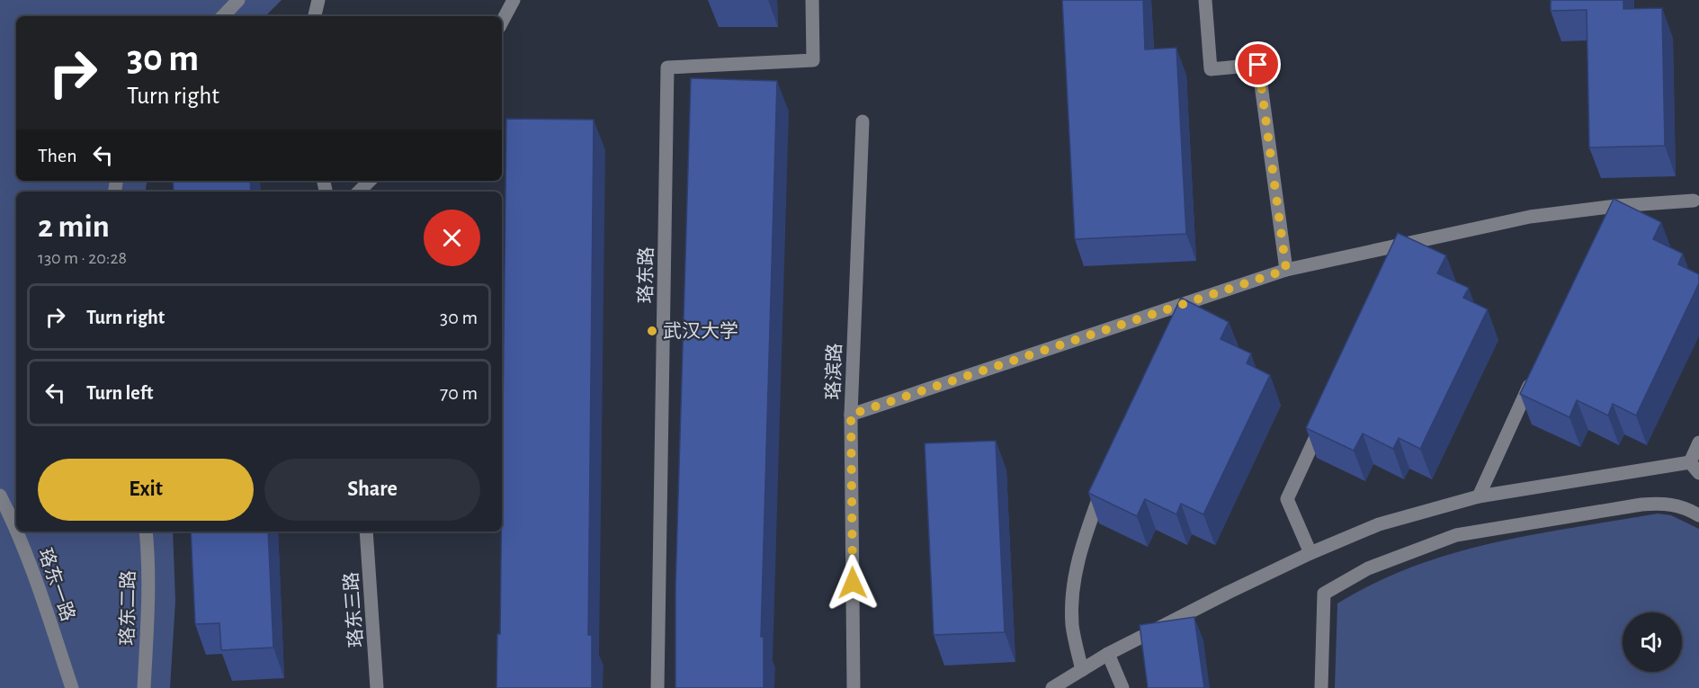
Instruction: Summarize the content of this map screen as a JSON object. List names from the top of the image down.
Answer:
{
  "streets": {
    "street": [
      "珞东路",
      "珞滨路",
      "珞东一路",
      "珞东二路",
      "珞东三路"
    ]
  },
  "places": ["武汉大学"],
  "page": {
    "turn": ["30 m", "Turn right"],
    "then": "Then",
    "heading": ["2 min", "130 m · 20:28"],
    "list": [
      {
        "name": "Turn right",
        "value": "30 m"
      },
      {
        "name": "Turn left",
        "value": "70 m"
      }
    ],
    "buttons": ["Exit", "Share"]
  }
}
